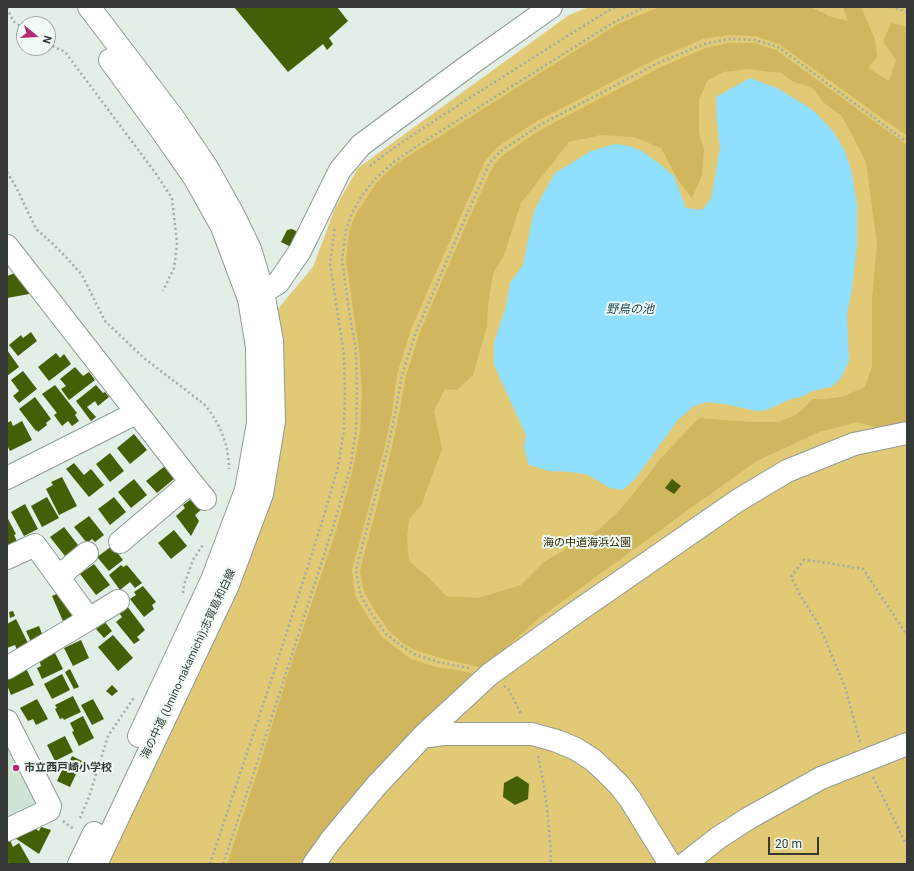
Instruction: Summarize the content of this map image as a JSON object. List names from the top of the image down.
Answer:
{
  "streets": {
    "main road": ["海の中道 (Umino-nakamichi);志賀島和白線"]
  },
  "water": ["野鳥の池"],
  "parks": ["海の中道海浜公園"],
  "places": ["市立西戸崎小学校"],
  "scale_bar": "20 m",
  "north": "right"
}
